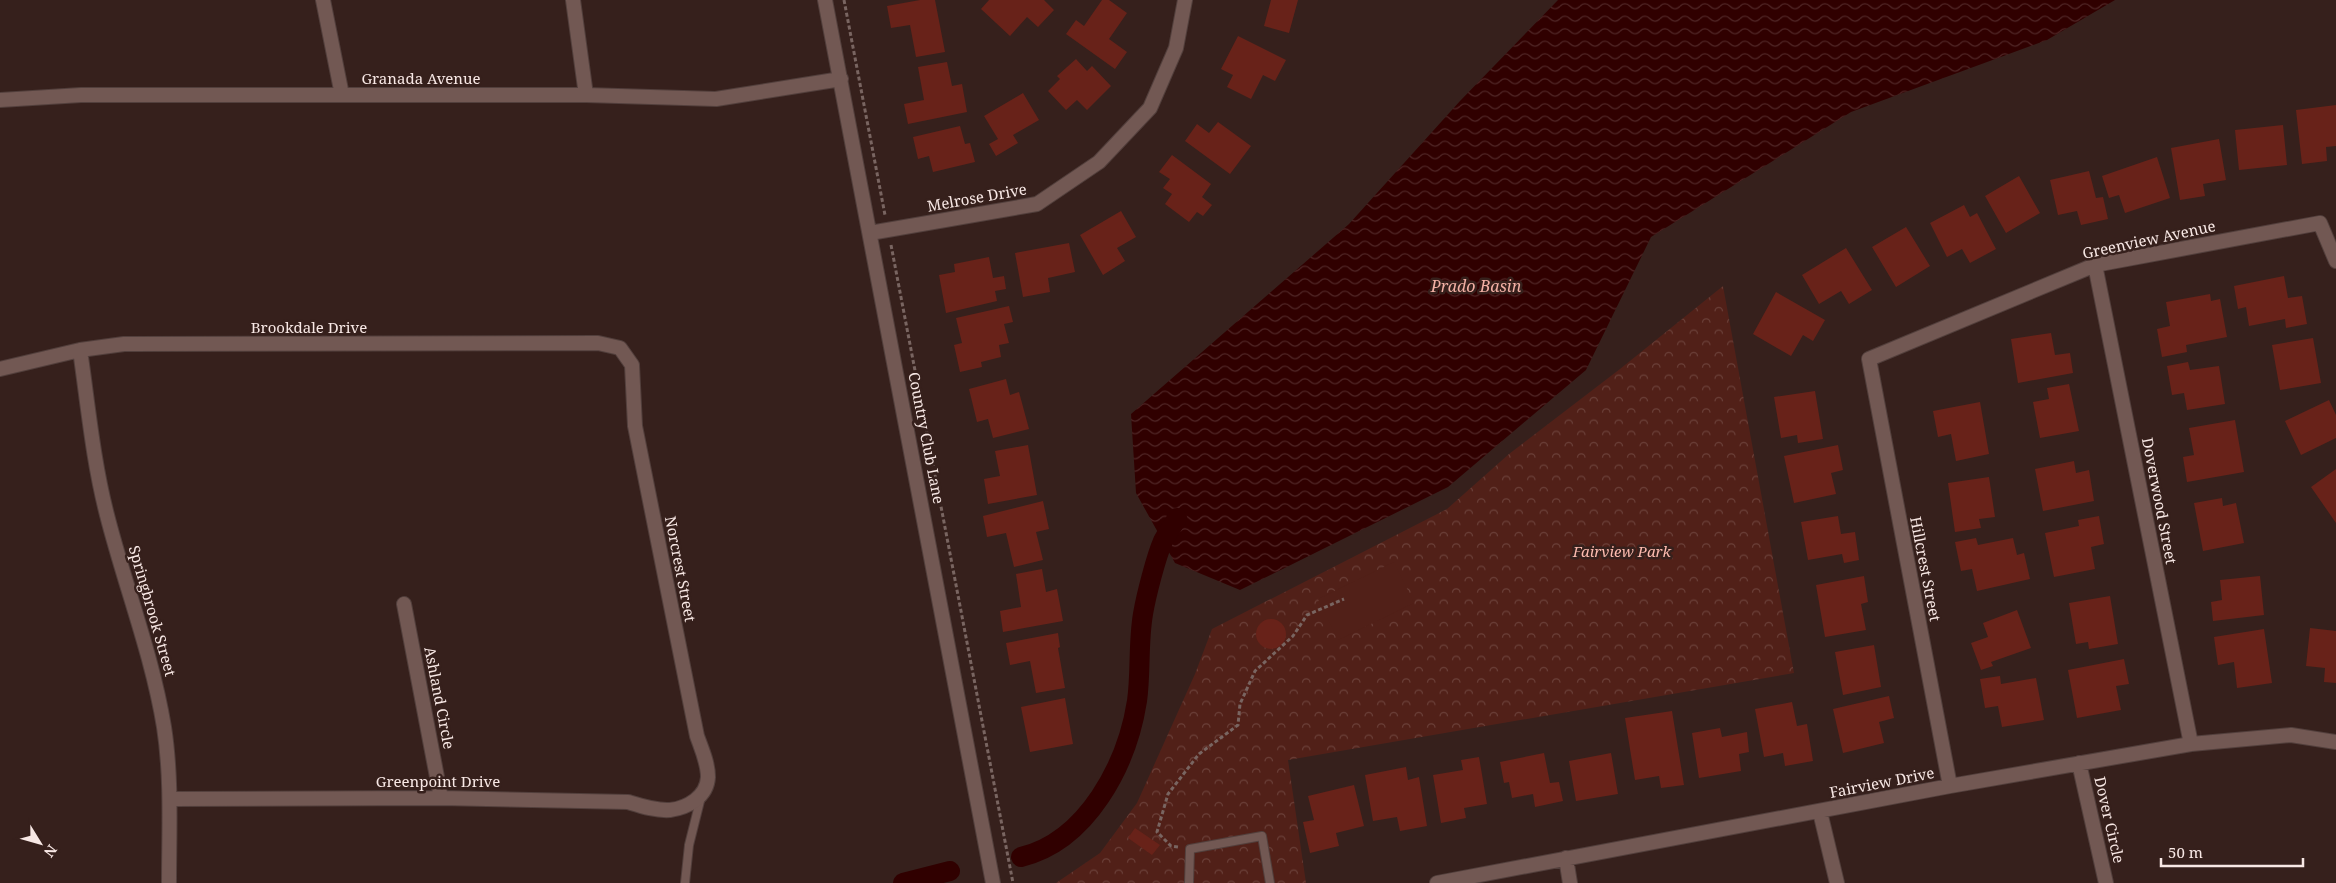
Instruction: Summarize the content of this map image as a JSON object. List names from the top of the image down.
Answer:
{
  "streets": {
    "street": [
      "Granada Avenue",
      "Melrose Drive",
      "Greenview Avenue",
      "Brookdale Drive",
      "Country Club Lane",
      "Doverwood Street",
      "Norcrest Street",
      "Hillcrest Street",
      "Springbrook Street",
      "Ashland Circle",
      "Greenpoint Drive",
      "Fairview Drive",
      "Dover Circle"
    ]
  },
  "crossings": [
    ["Granada Avenue", "Country Club Lane"],
    ["Melrose Drive", "Country Club Lane"],
    ["Greenview Avenue", "Doverwood Street"],
    ["Greenview Avenue", "Hillcrest Street"],
    ["Brookdale Drive", "Norcrest Street"],
    ["Brookdale Drive", "Springbrook Street"],
    ["Doverwood Street", "Fairview Drive"],
    ["Norcrest Street", "Greenpoint Drive"],
    ["Hillcrest Street", "Fairview Drive"],
    ["Springbrook Street", "Greenpoint Drive"],
    ["Ashland Circle", "Greenpoint Drive"],
    ["Fairview Drive", "Dover Circle"]
  ],
  "water": ["Prado Basin"],
  "parks": ["Fairview Park"],
  "scale_bar": "50 m",
  "north": "bottom right"
}
